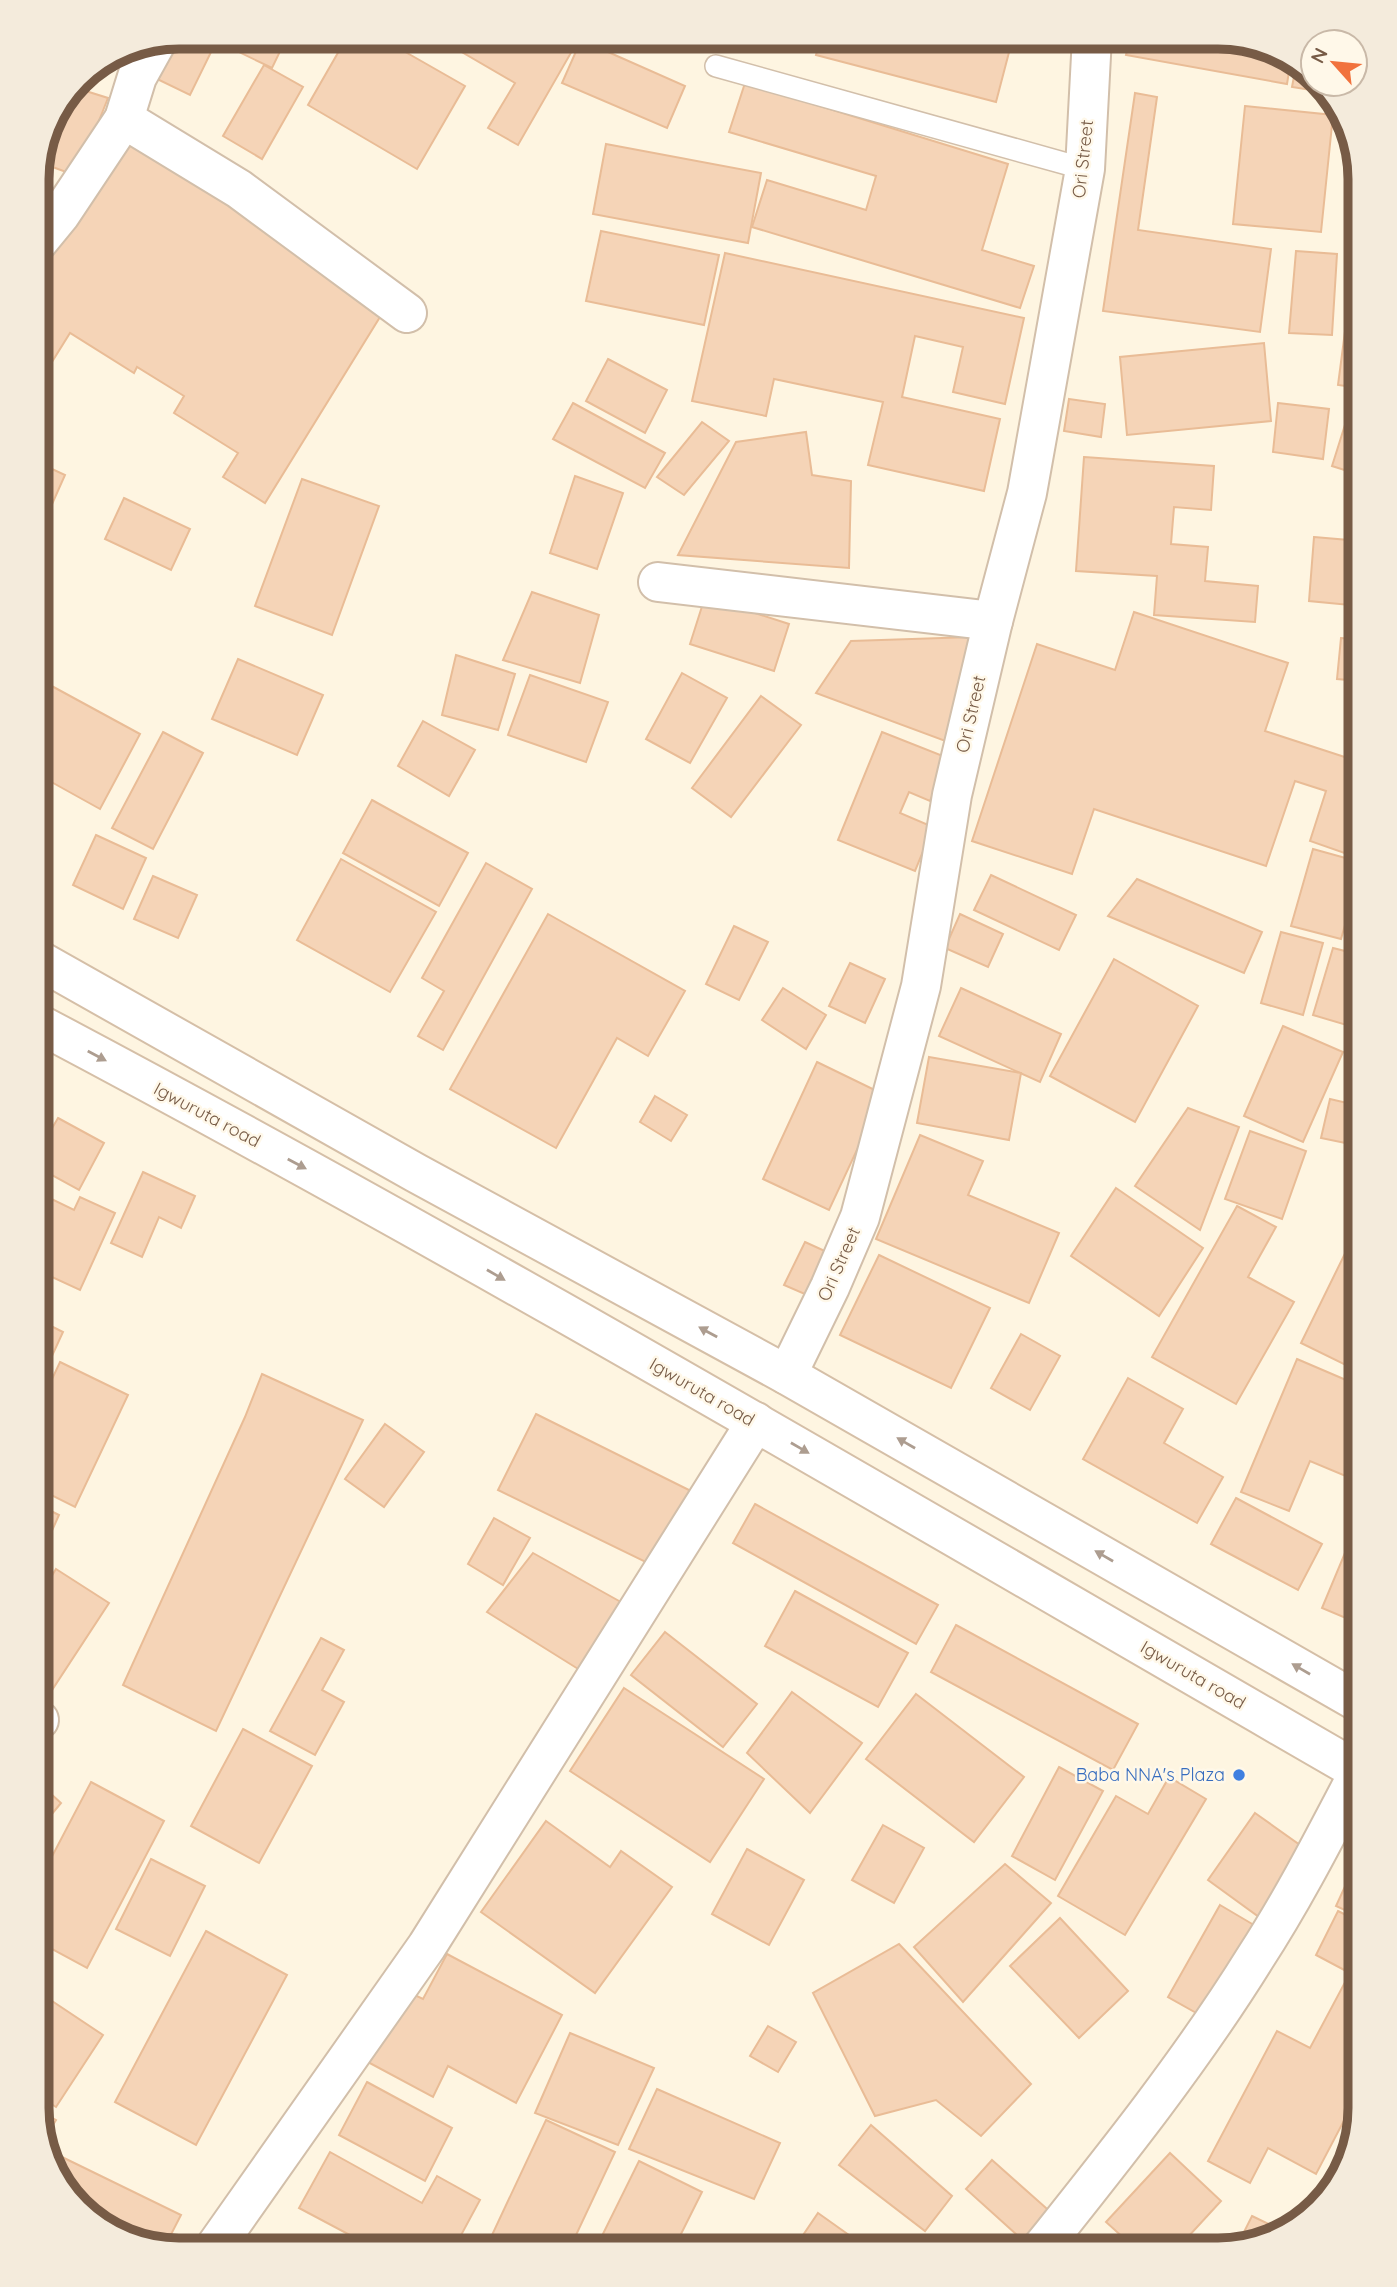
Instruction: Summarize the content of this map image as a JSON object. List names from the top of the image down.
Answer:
{
  "streets": {
    "street": ["Ori Street", "Igwuruta road"]
  },
  "places": ["Baba NNA's Plaza"],
  "north": "top left"
}
